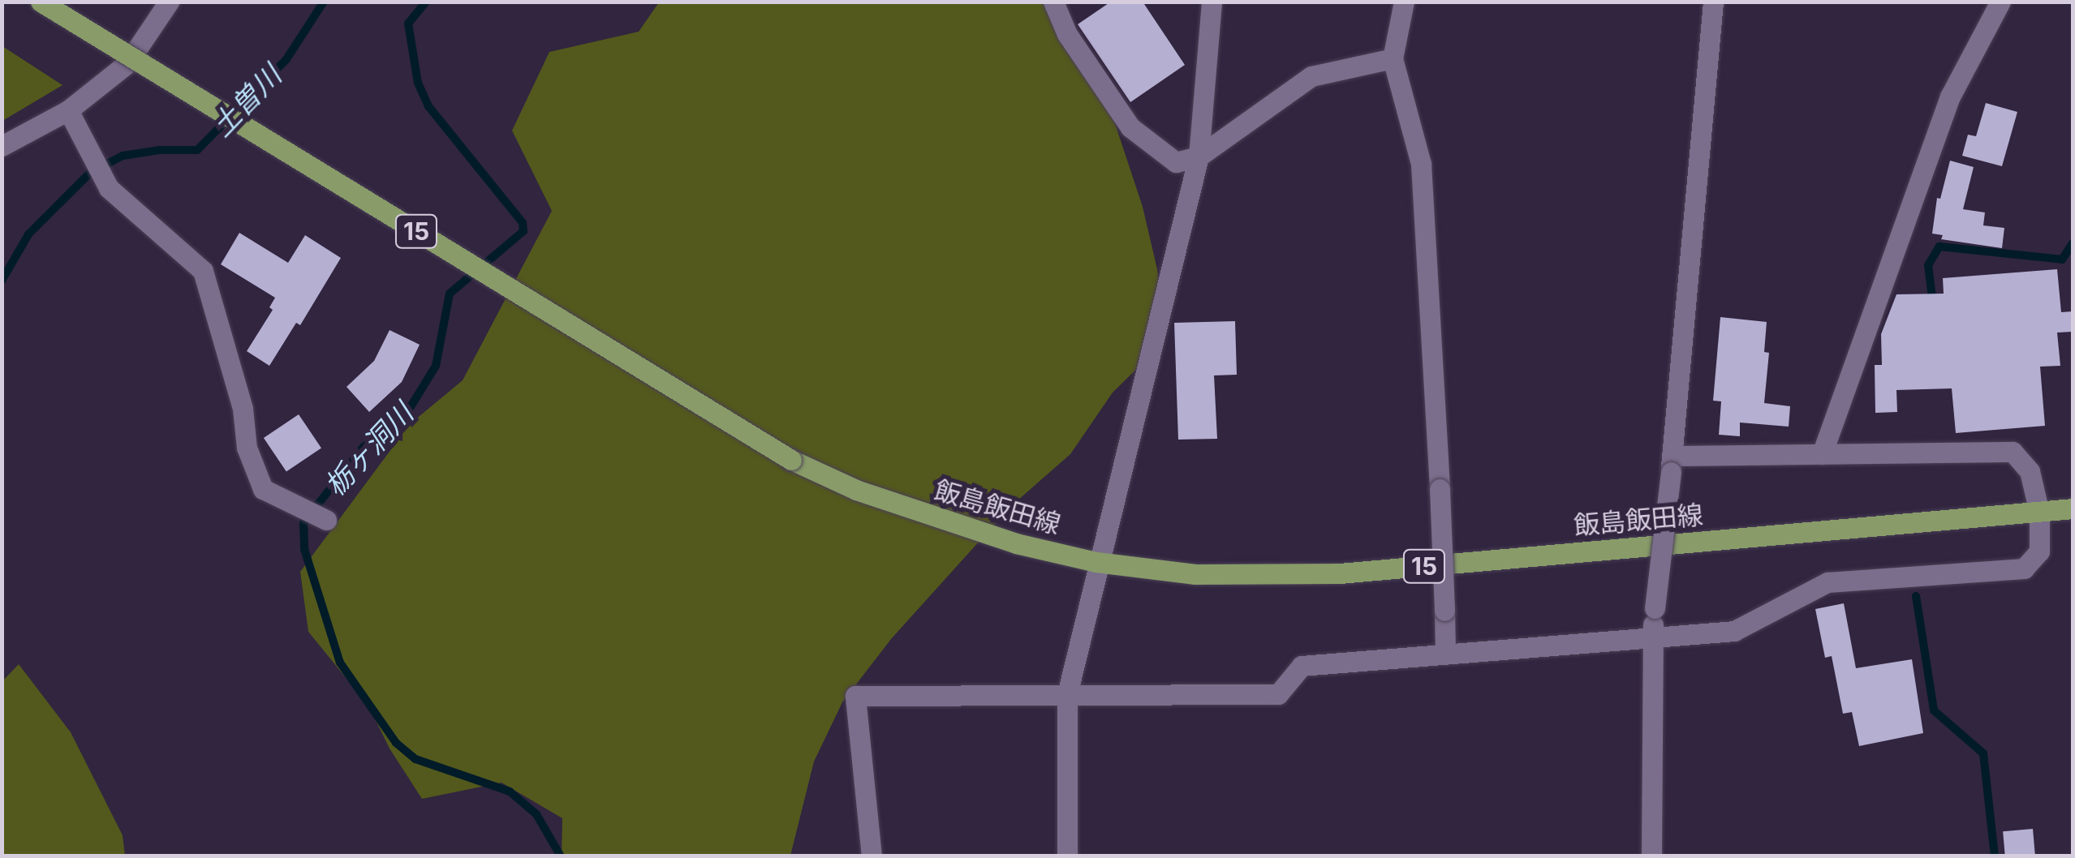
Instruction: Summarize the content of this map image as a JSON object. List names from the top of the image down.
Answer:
{
  "streets": {
    "main road": ["15", "飯島飯田線"]
  },
  "water": ["土曽川", "栃ヶ洞川"]
}
